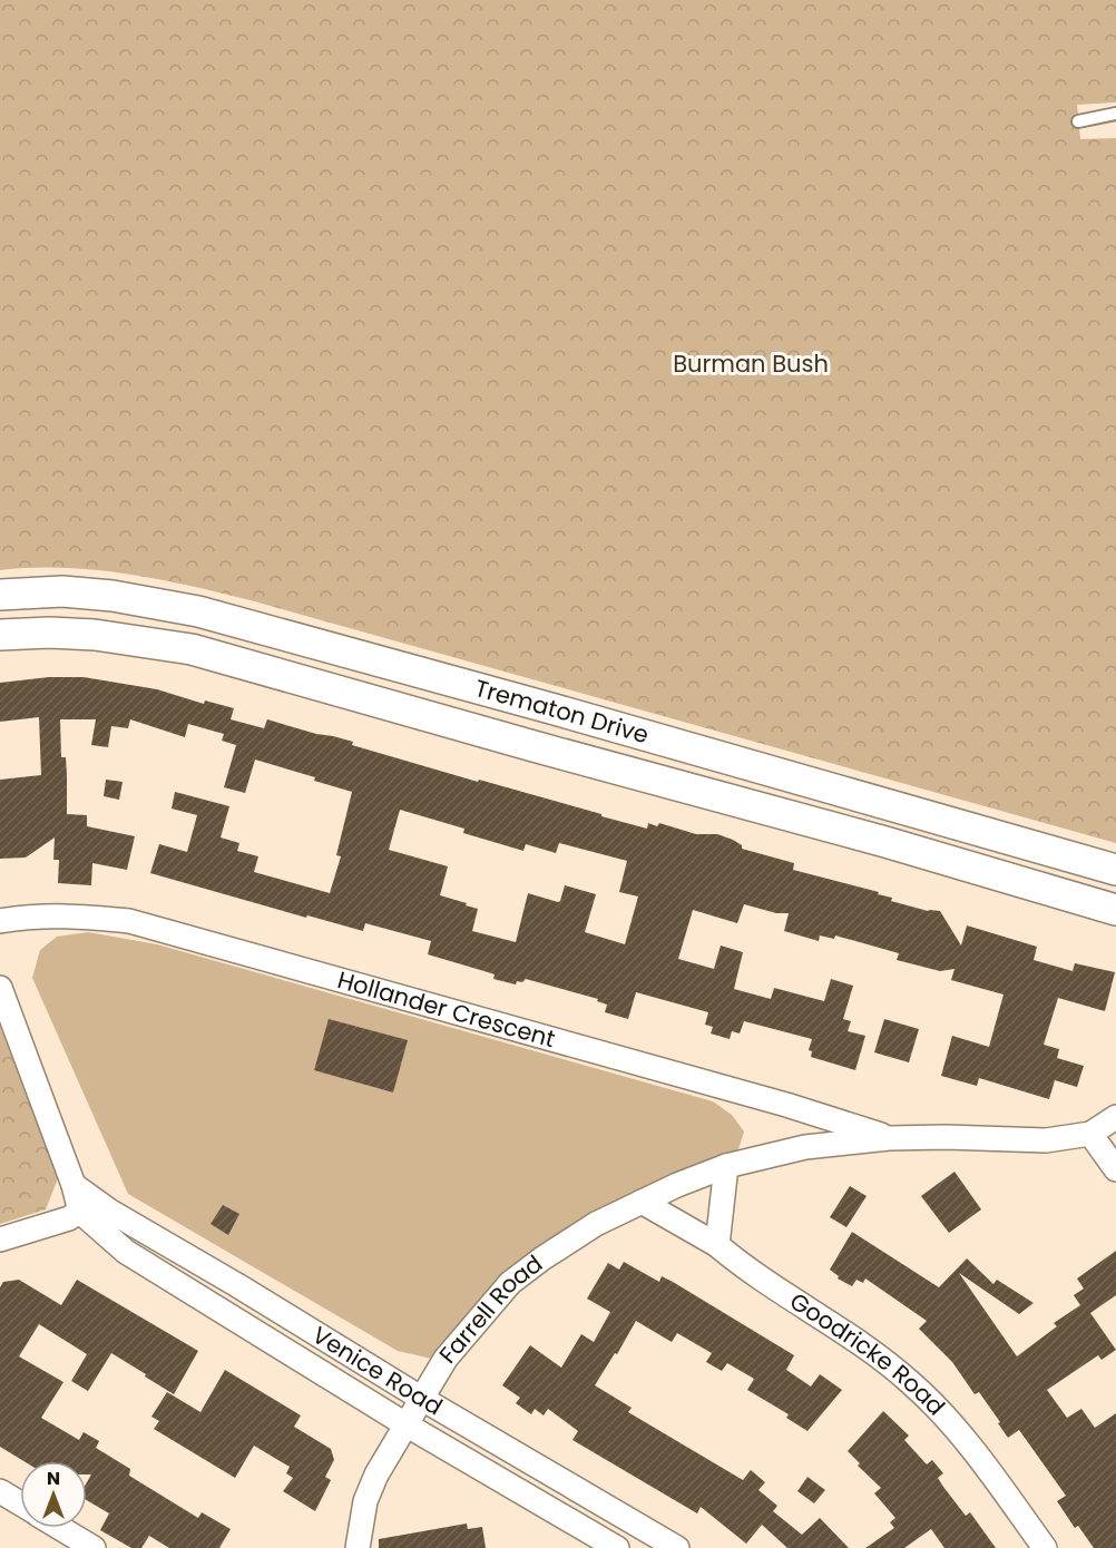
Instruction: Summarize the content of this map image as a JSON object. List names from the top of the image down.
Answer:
{
  "streets": {
    "street": [
      "Trematon Drive",
      "Hollander Crescent",
      "Farrell Road",
      "Goodricke Road",
      "Venice Road"
    ]
  },
  "crossings": [
    ["Hollander Crescent", "Farrell Road"],
    ["Farrell Road", "Goodricke Road"],
    ["Farrell Road", "Venice Road"]
  ],
  "parks": ["Burman Bush"],
  "north": "top"
}
